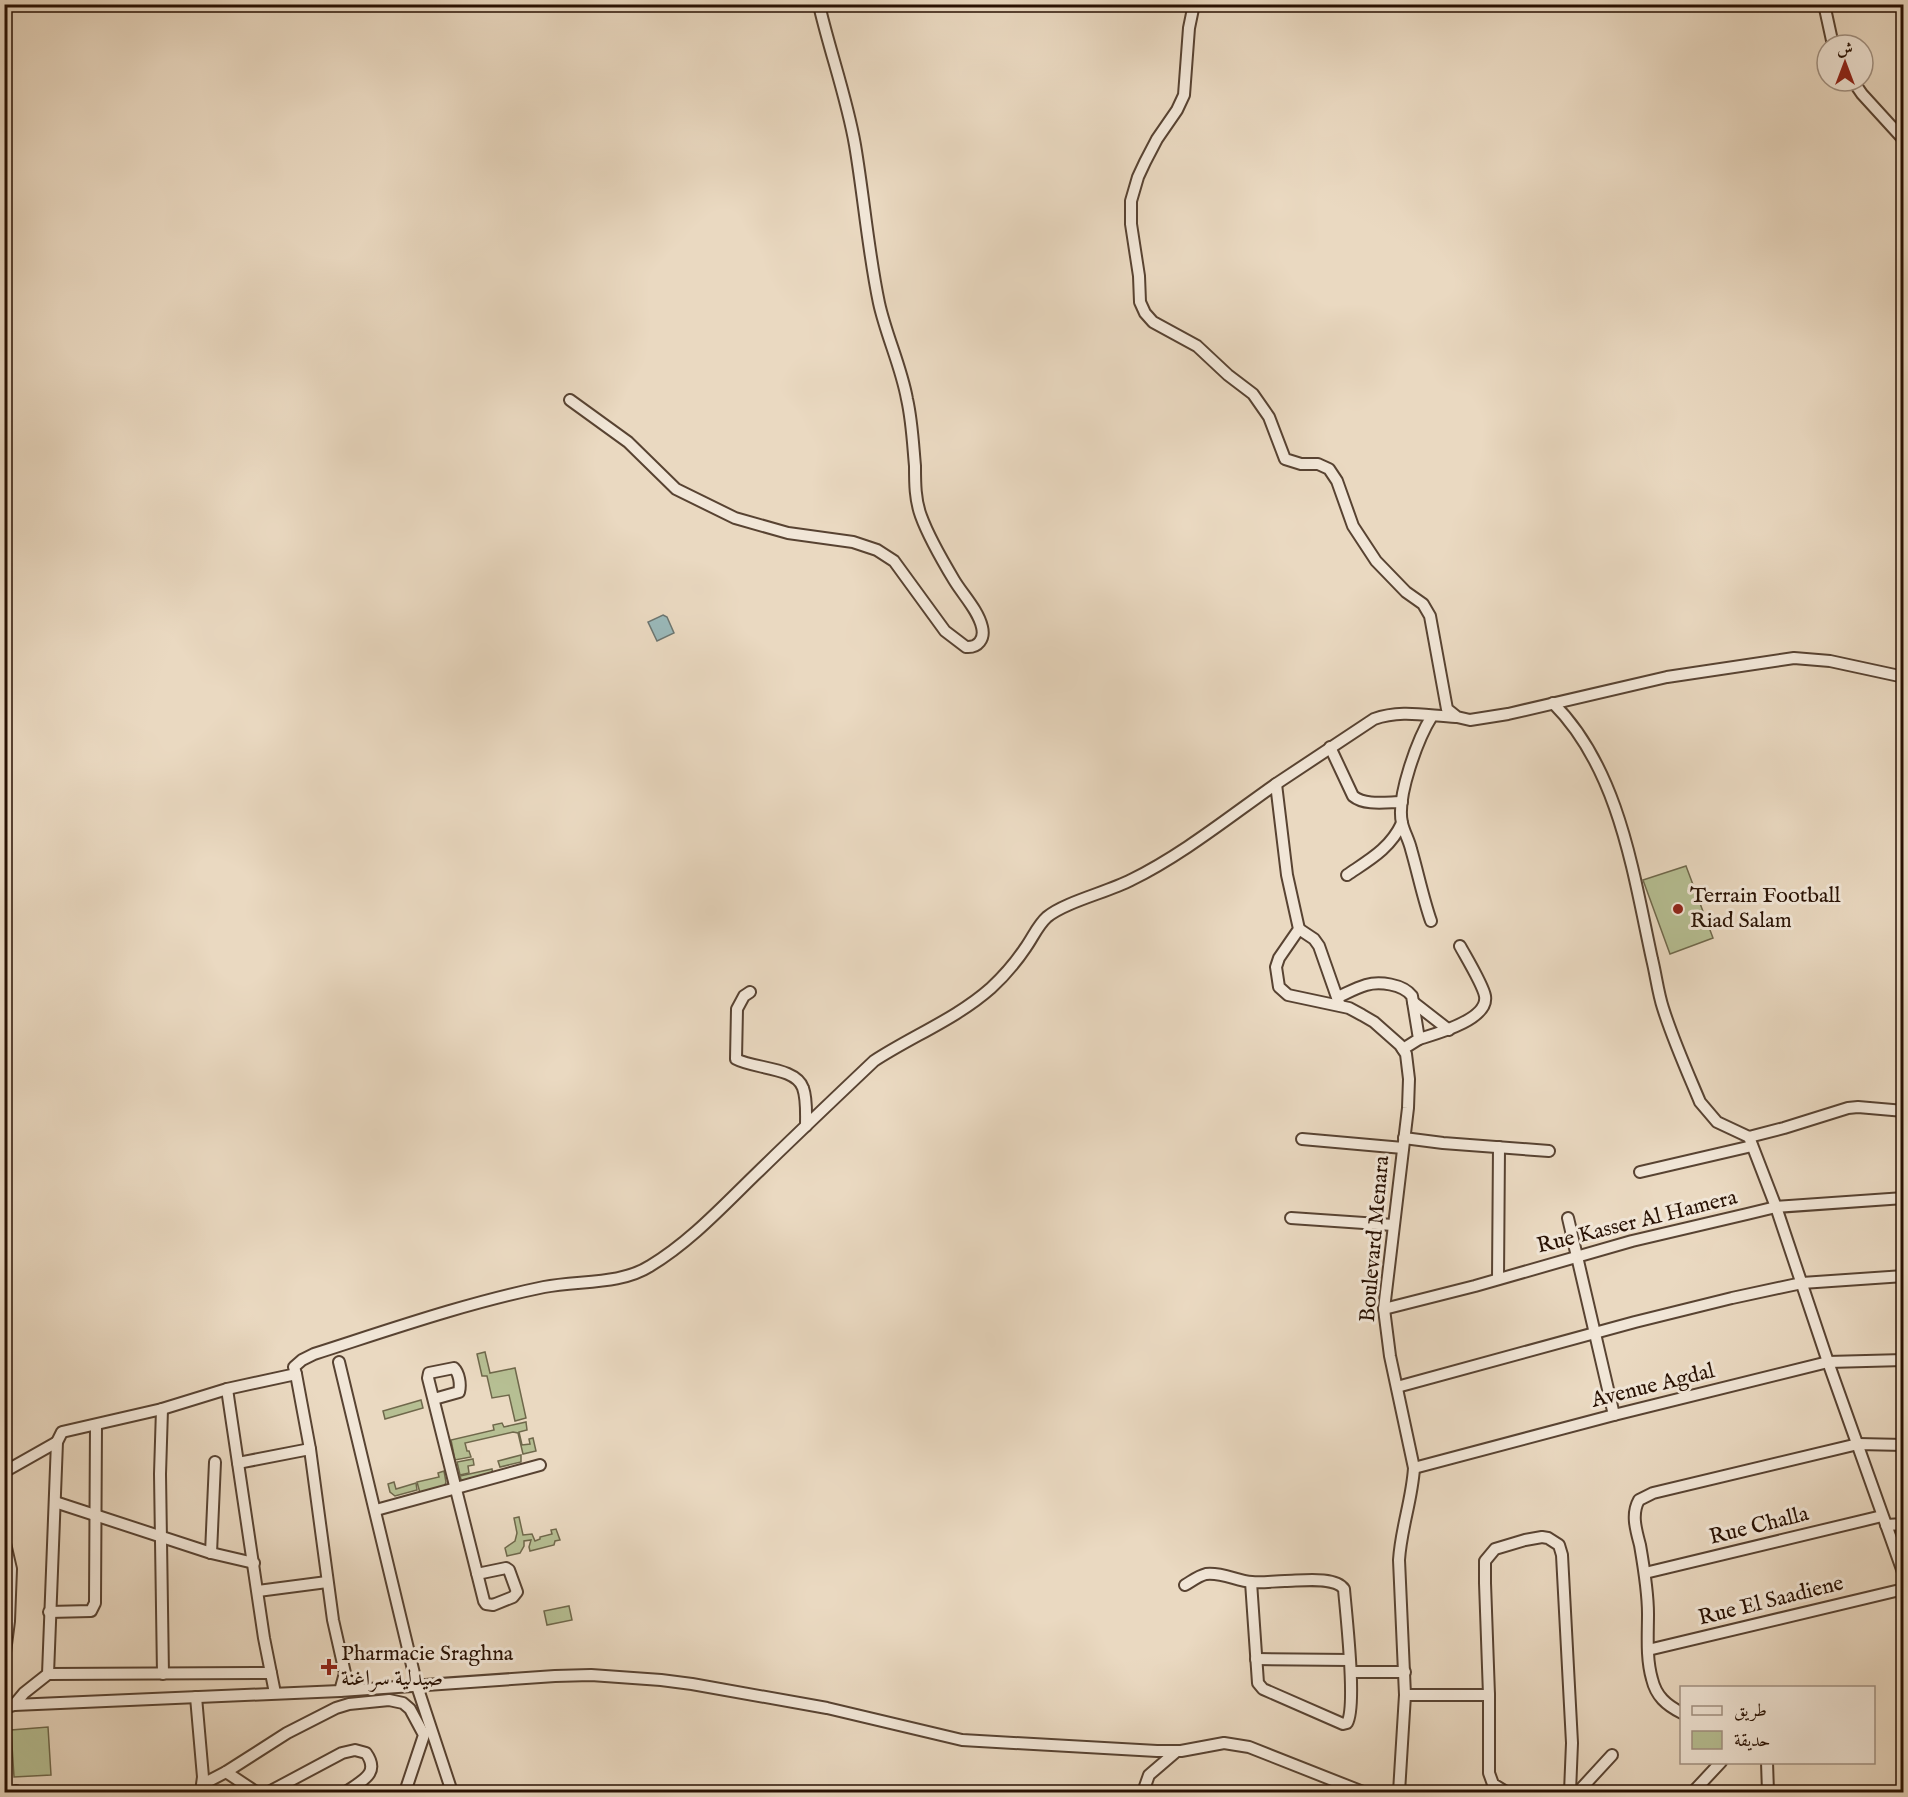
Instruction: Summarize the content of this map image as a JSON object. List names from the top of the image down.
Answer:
{
  "streets": {
    "street": [
      "Rue Kasser Al Hamera",
      "Boulevard Menara",
      "Avenue Agdal",
      "Rue Challa",
      "Rue El Saadiene"
    ]
  },
  "crossings": [
    ["Rue Kasser Al Hamera", "Boulevard Menara"],
    ["Boulevard Menara", "Avenue Agdal"]
  ],
  "places": {
    "other": ["Terrain Football Riad Salam"],
    "health": ["Pharmacie Sraghna صيدلية سراغنة"]
  },
  "legend": ["طريق", "حديقة"],
  "north": "top"
}
